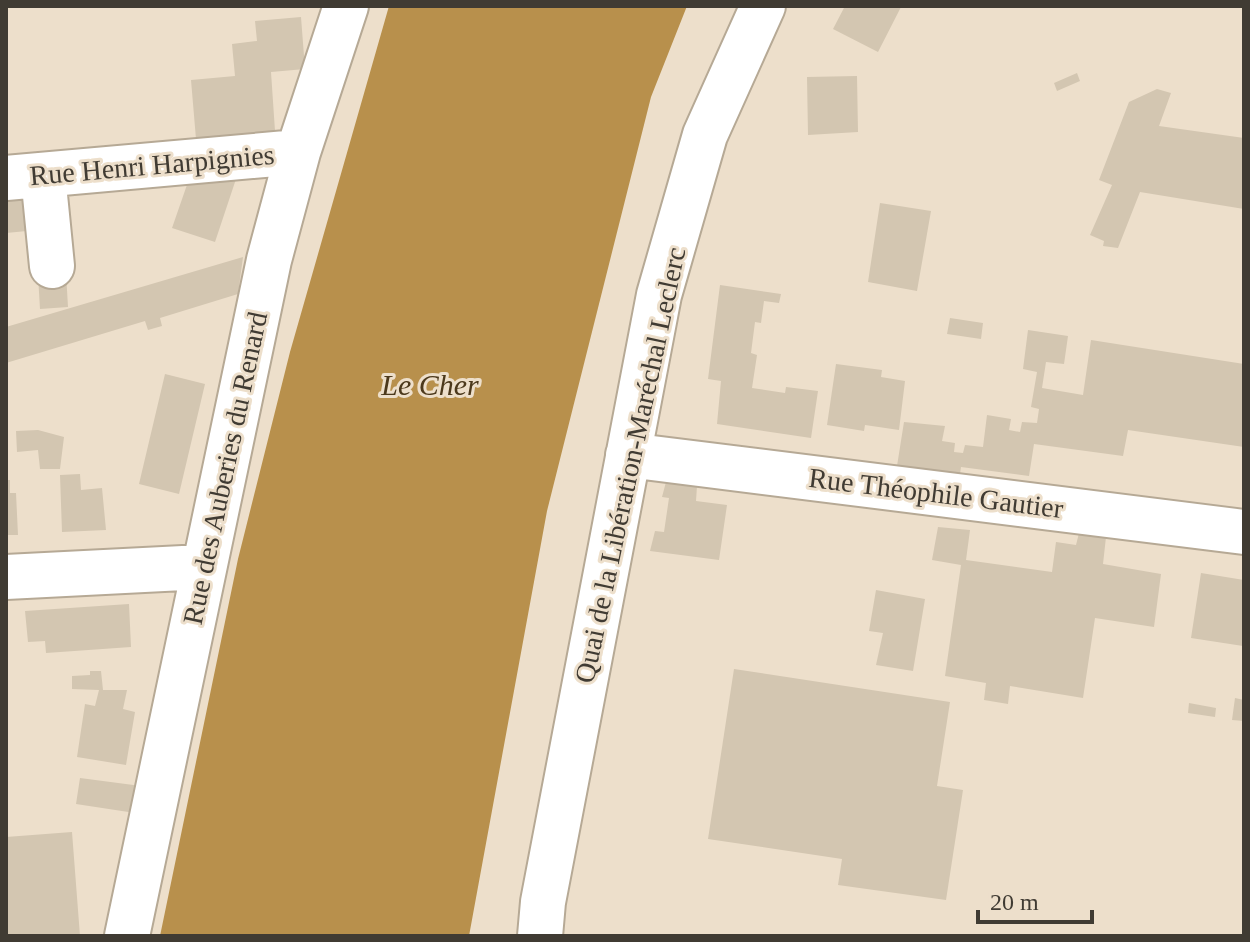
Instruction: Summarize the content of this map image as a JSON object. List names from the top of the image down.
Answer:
{
  "streets": {
    "street": [
      "Rue Henri Harpignies",
      "Quai de la Libération-Maréchal Leclerc",
      "Rue des Auberies du Renard",
      "Rue Théophile Gautier"
    ]
  },
  "crossings": [
    ["Rue Henri Harpignies", "Rue des Auberies du Renard"],
    ["Quai de la Libération-Maréchal Leclerc", "Rue Théophile Gautier"]
  ],
  "water": ["Le Cher"],
  "scale_bar": "20 m"
}
